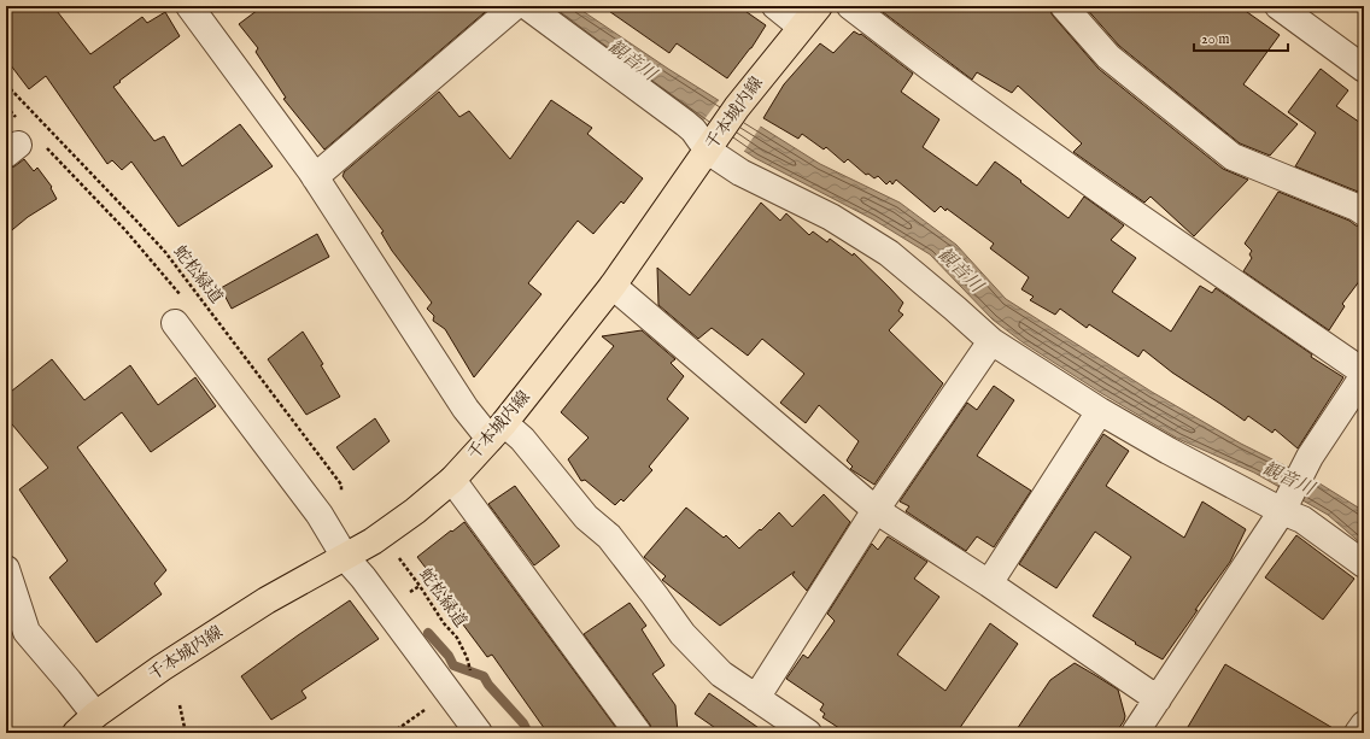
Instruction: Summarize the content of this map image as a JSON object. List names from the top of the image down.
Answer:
{
  "streets": {
    "main road": ["千本城内線"],
    "path": ["蛇松緑道"]
  },
  "water": ["観音川"],
  "scale_bar": "20 m"
}
